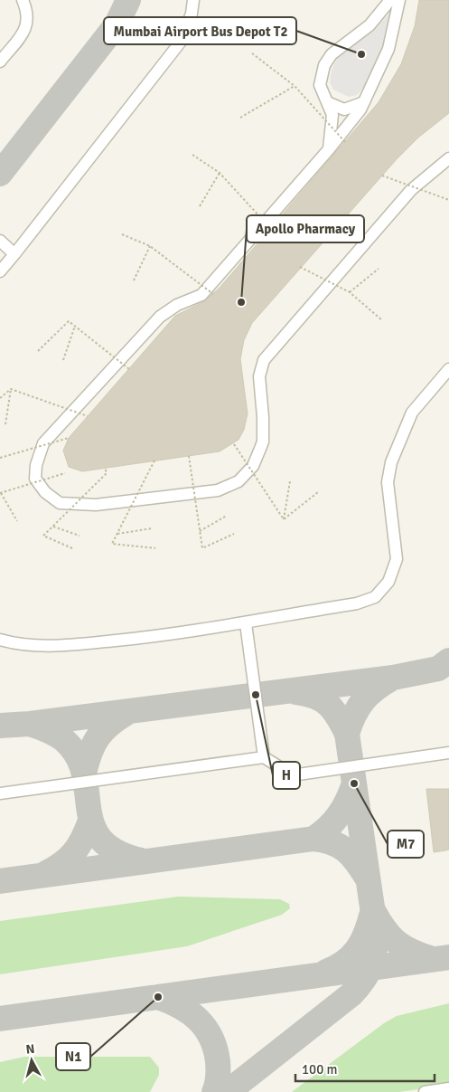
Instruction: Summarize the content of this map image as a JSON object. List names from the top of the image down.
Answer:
{
  "places": [
    "Mumbai Airport Bus Depot T2",
    "Apollo Pharmacy",
    "H",
    "M7",
    "N1"
  ],
  "scale_bar": "100 m",
  "north": "top"
}
